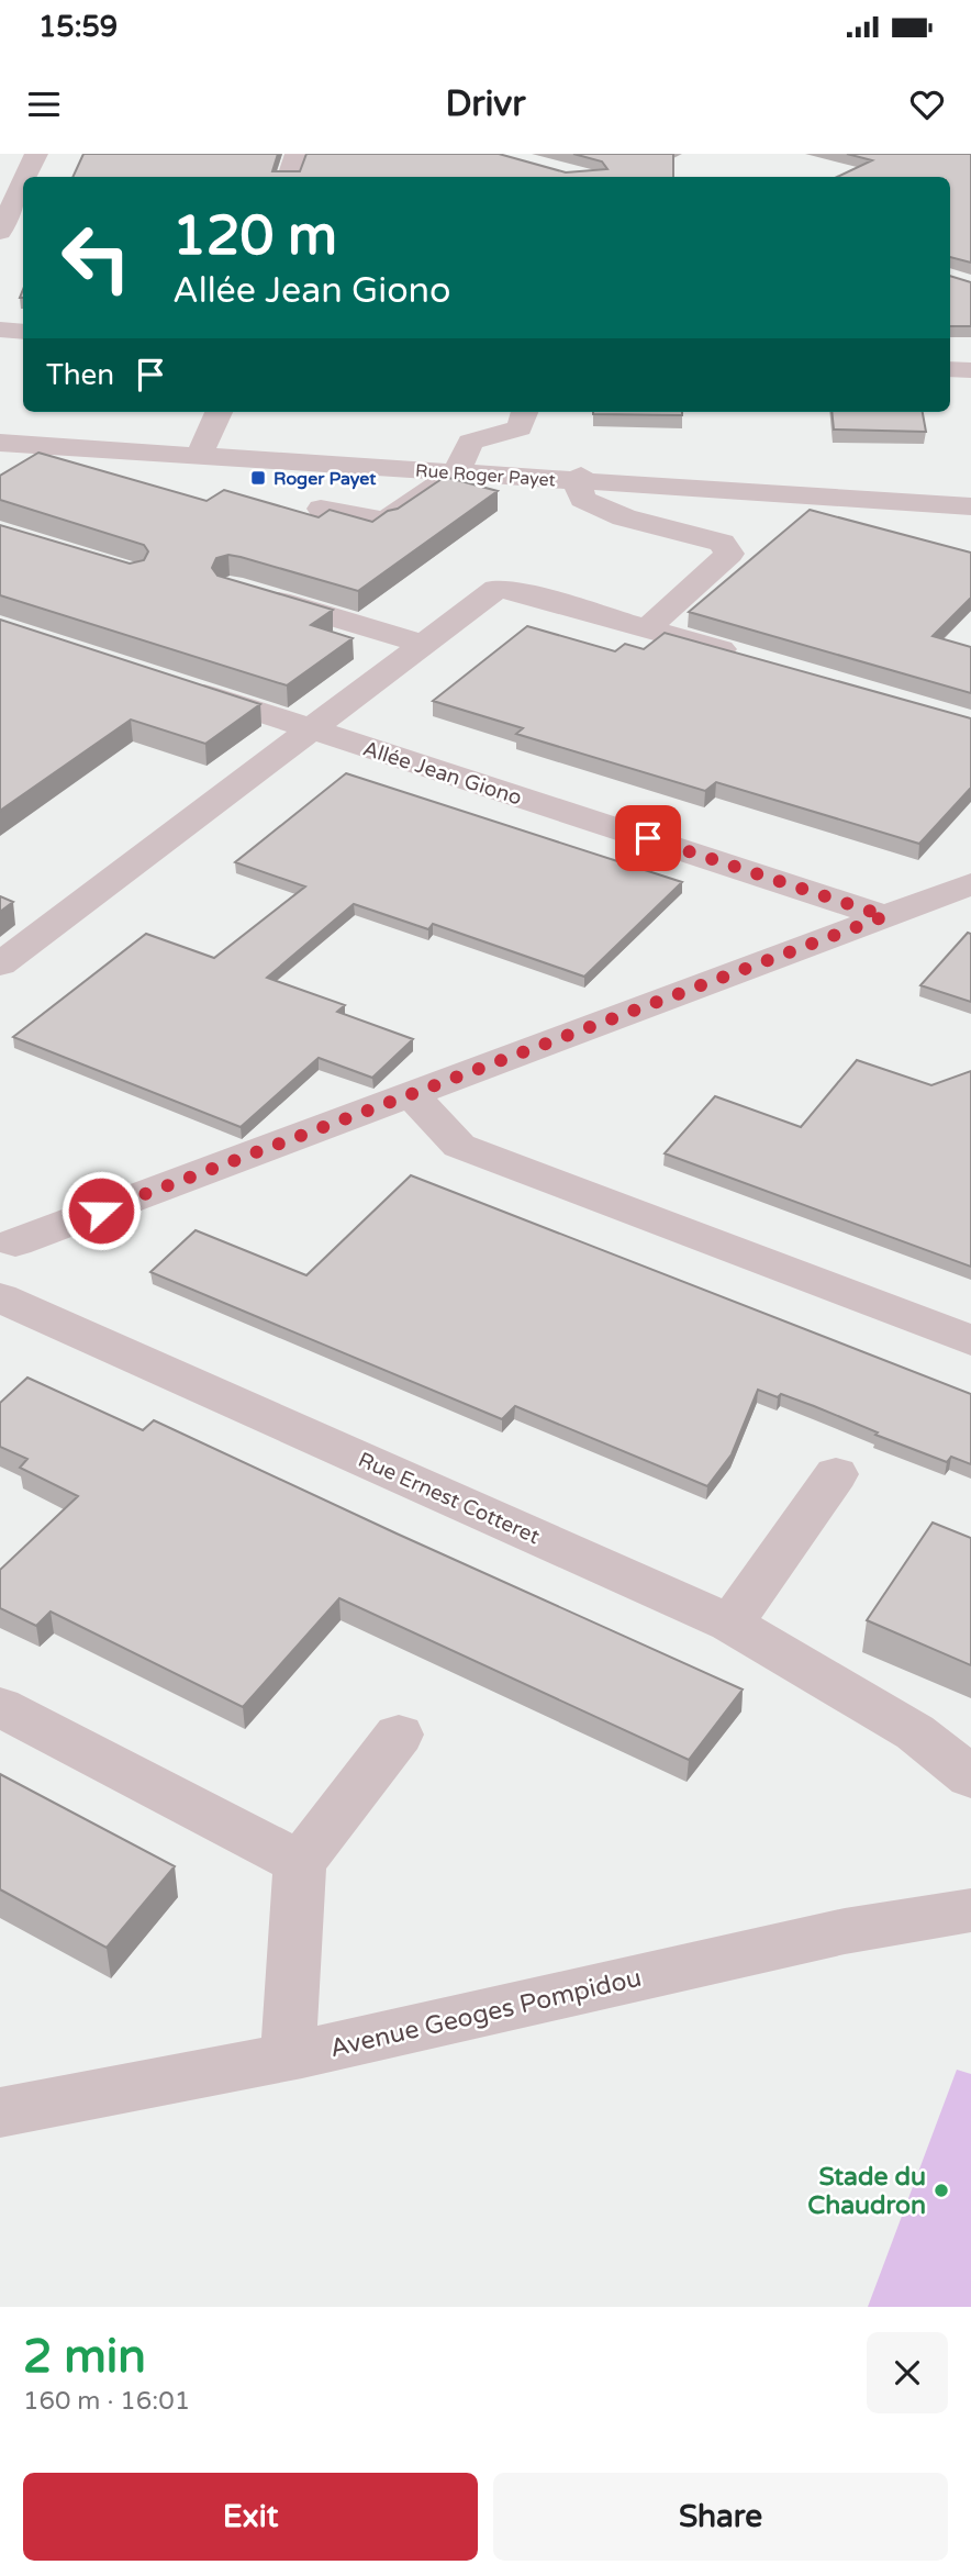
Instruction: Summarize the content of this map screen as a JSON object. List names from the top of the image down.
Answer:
{
  "streets": {
    "street": [
      "Rue Roger Payet",
      "Allée Jean Giono",
      "Rue Ernest Cotteret",
      "Avenue Geoges Pompidou"
    ]
  },
  "places": {
    "transit": ["Roger Payet"],
    "other": ["Stade du Chaudron"]
  },
  "page": {
    "status": "15:59",
    "header": "Drivr",
    "turn": ["120 m", "Allée Jean Giono"],
    "then": "Then",
    "heading": ["2 min", "160 m · 16:01"],
    "buttons": ["Exit", "Share"]
  }
}
